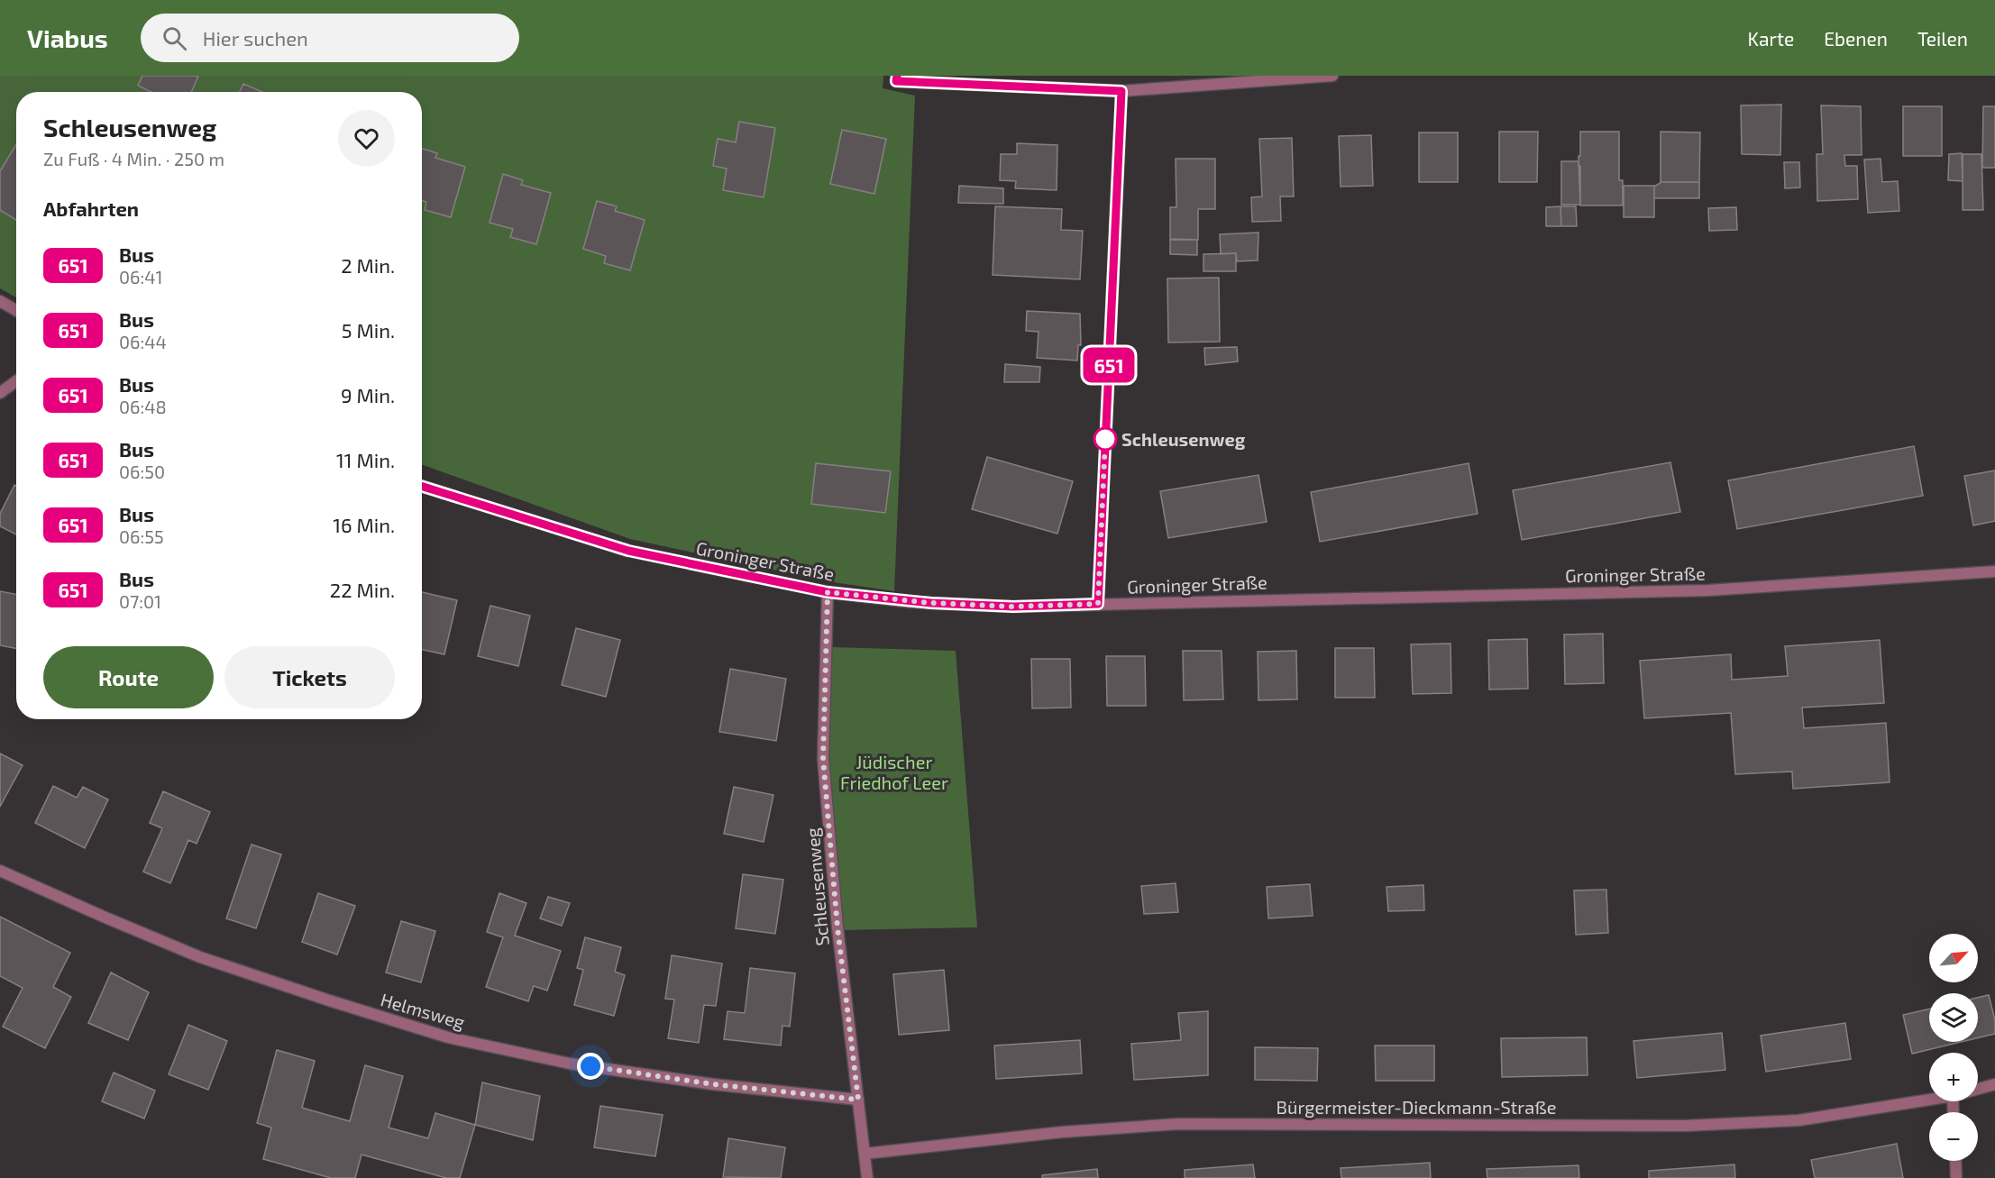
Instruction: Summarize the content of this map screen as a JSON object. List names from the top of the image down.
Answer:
{
  "streets": {
    "street": [
      "Groninger Straße",
      "Schleusenweg",
      "Helmsweg",
      "Bürgermeister-Dieckmann-Straße"
    ]
  },
  "crossings": [
    ["Groninger Straße", "Schleusenweg"],
    ["Schleusenweg", "Helmsweg"],
    ["Schleusenweg", "Bürgermeister-Dieckmann-Straße"]
  ],
  "parks": ["Jüdischer Friedhof Leer"],
  "places": ["Schleusenweg"],
  "lines": ["bus line 651"],
  "north": "top right",
  "page": {
    "header": "Viabus",
    "search": "Hier suchen",
    "nav": ["Karte", "Ebenen", "Teilen"],
    "on_map": "651",
    "heading": [
      ["Schleusenweg", "Zu Fuß · 4 Min. · 250 m"],
      "Abfahrten"
    ],
    "list": [
      {
        "mark": "651",
        "name": "Bus",
        "note": "06:41",
        "value": "2 Min."
      },
      {
        "mark": "651",
        "name": "Bus",
        "note": "06:44",
        "value": "5 Min."
      },
      {
        "mark": "651",
        "name": "Bus",
        "note": "06:48",
        "value": "9 Min."
      },
      {
        "mark": "651",
        "name": "Bus",
        "note": "06:50",
        "value": "11 Min."
      },
      {
        "mark": "651",
        "name": "Bus",
        "note": "06:55",
        "value": "16 Min."
      },
      {
        "mark": "651",
        "name": "Bus",
        "note": "07:01",
        "value": "22 Min."
      }
    ],
    "buttons": ["Route", "Tickets"],
    "map_buttons": ["+", "−"]
  }
}
